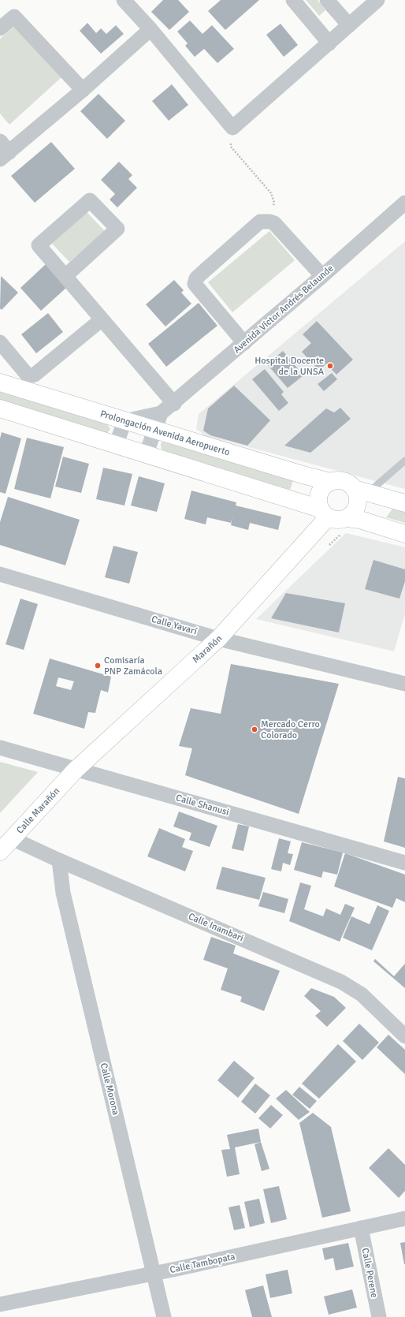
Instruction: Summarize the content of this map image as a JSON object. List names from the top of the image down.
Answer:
{
  "streets": {
    "street": [
      "Avenida Víctor Andrés Belaunde",
      "Prolongación Avenida Aeropuerto",
      "Calle Yavarí",
      "Marañón",
      "Calle Shanusi",
      "Calle Marañón",
      "Calle Inambari",
      "Calle Morona",
      "Calle Tambopata",
      "Calle Perene"
    ]
  },
  "crossings": [
    ["Avenida Víctor Andrés Belaunde", "Prolongación Avenida Aeropuerto"],
    ["Prolongación Avenida Aeropuerto", "Marañón"],
    ["Calle Yavarí", "Marañón"],
    ["Marañón", "Calle Shanusi"],
    ["Marañón", "Calle Marañón"],
    ["Calle Shanusi", "Calle Marañón"],
    ["Calle Marañón", "Calle Inambari"],
    ["Calle Inambari", "Calle Morona"],
    ["Calle Morona", "Calle Tambopata"],
    ["Calle Tambopata", "Calle Perene"]
  ],
  "places": ["Hospital Docente de la UNSA", "Comisaría PNP Zamácola", "Mercado Cerro Colorado"]
}
